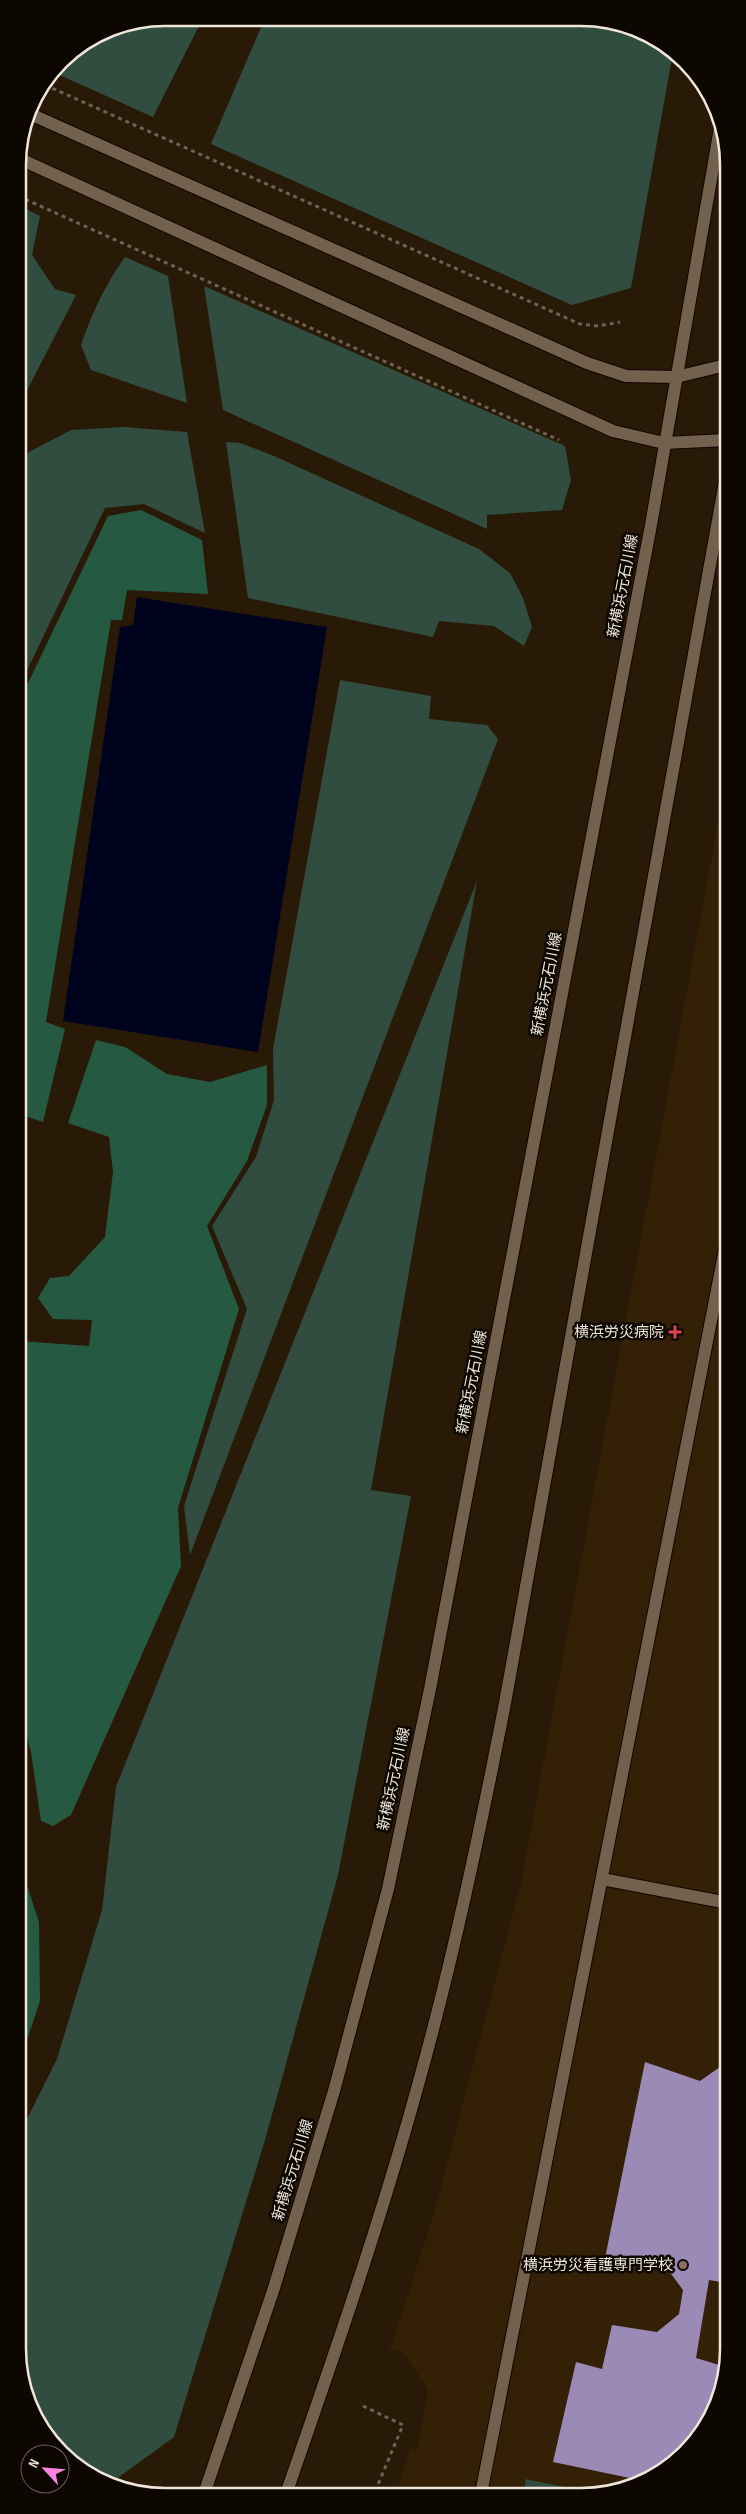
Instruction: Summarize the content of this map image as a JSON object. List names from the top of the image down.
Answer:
{
  "streets": {
    "street": ["新横浜元石川線"]
  },
  "places": {
    "health": ["横浜労災病院"],
    "other": ["横浜労災看護専門学校"]
  },
  "north": "top left"
}
